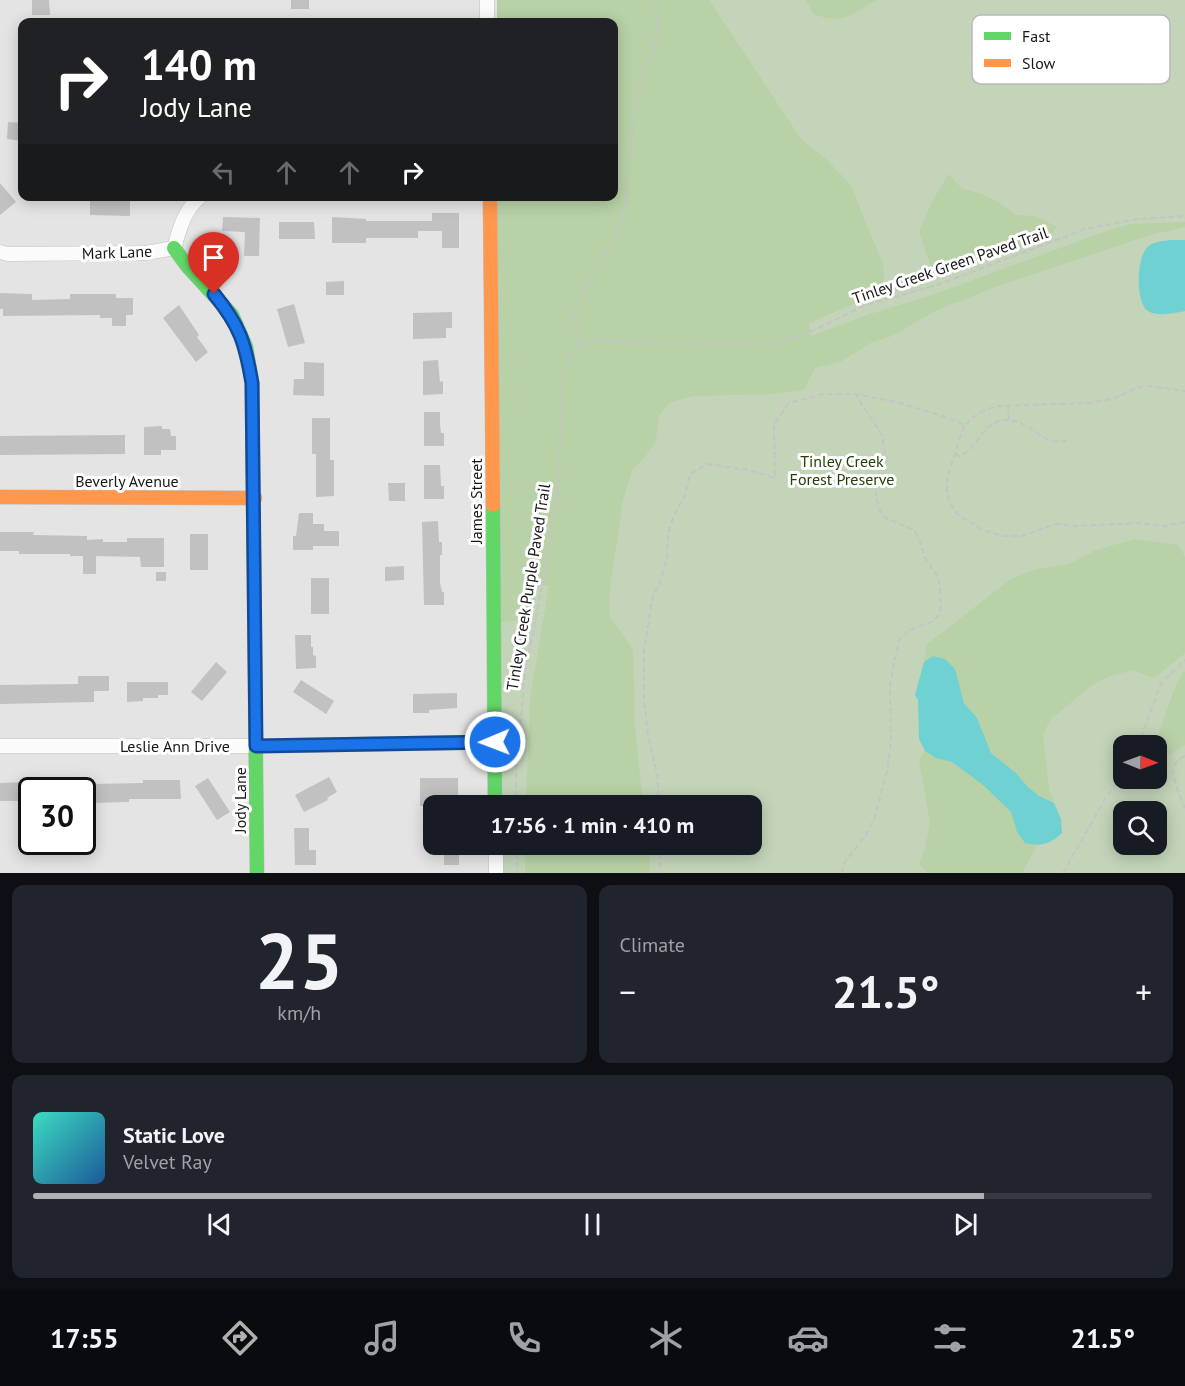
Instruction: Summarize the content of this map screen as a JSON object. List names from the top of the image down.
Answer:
{
  "streets": {
    "street": [
      "Mark Lane",
      "Beverly Avenue",
      "James Street",
      "Leslie Ann Drive",
      "Jody Lane"
    ],
    "path": ["Tinley Creek Green Paved Trail", "Tinley Creek Purple Paved Trail"]
  },
  "crossings": [
    ["Mark Lane", "Jody Lane"],
    ["Tinley Creek Green Paved Trail", "Tinley Creek Purple Paved Trail"],
    ["Beverly Avenue", "Jody Lane"],
    ["James Street", "Leslie Ann Drive"],
    ["Leslie Ann Drive", "Jody Lane"]
  ],
  "parks": ["Tinley Creek Forest Preserve"],
  "legend": ["Fast", "Slow"],
  "north": "right",
  "page": {
    "turn": ["140 m", "Jody Lane"],
    "limit": "30",
    "trip": "17:56 · 1 min · 410 m",
    "tile": [
      ["25", "km/h"],
      "Climate"
    ],
    "heat": ["−", "21.5°", "+"],
    "song": ["Static Love", "Velvet Ray"],
    "tabs": ["17:55", "21.5°"]
  }
}
